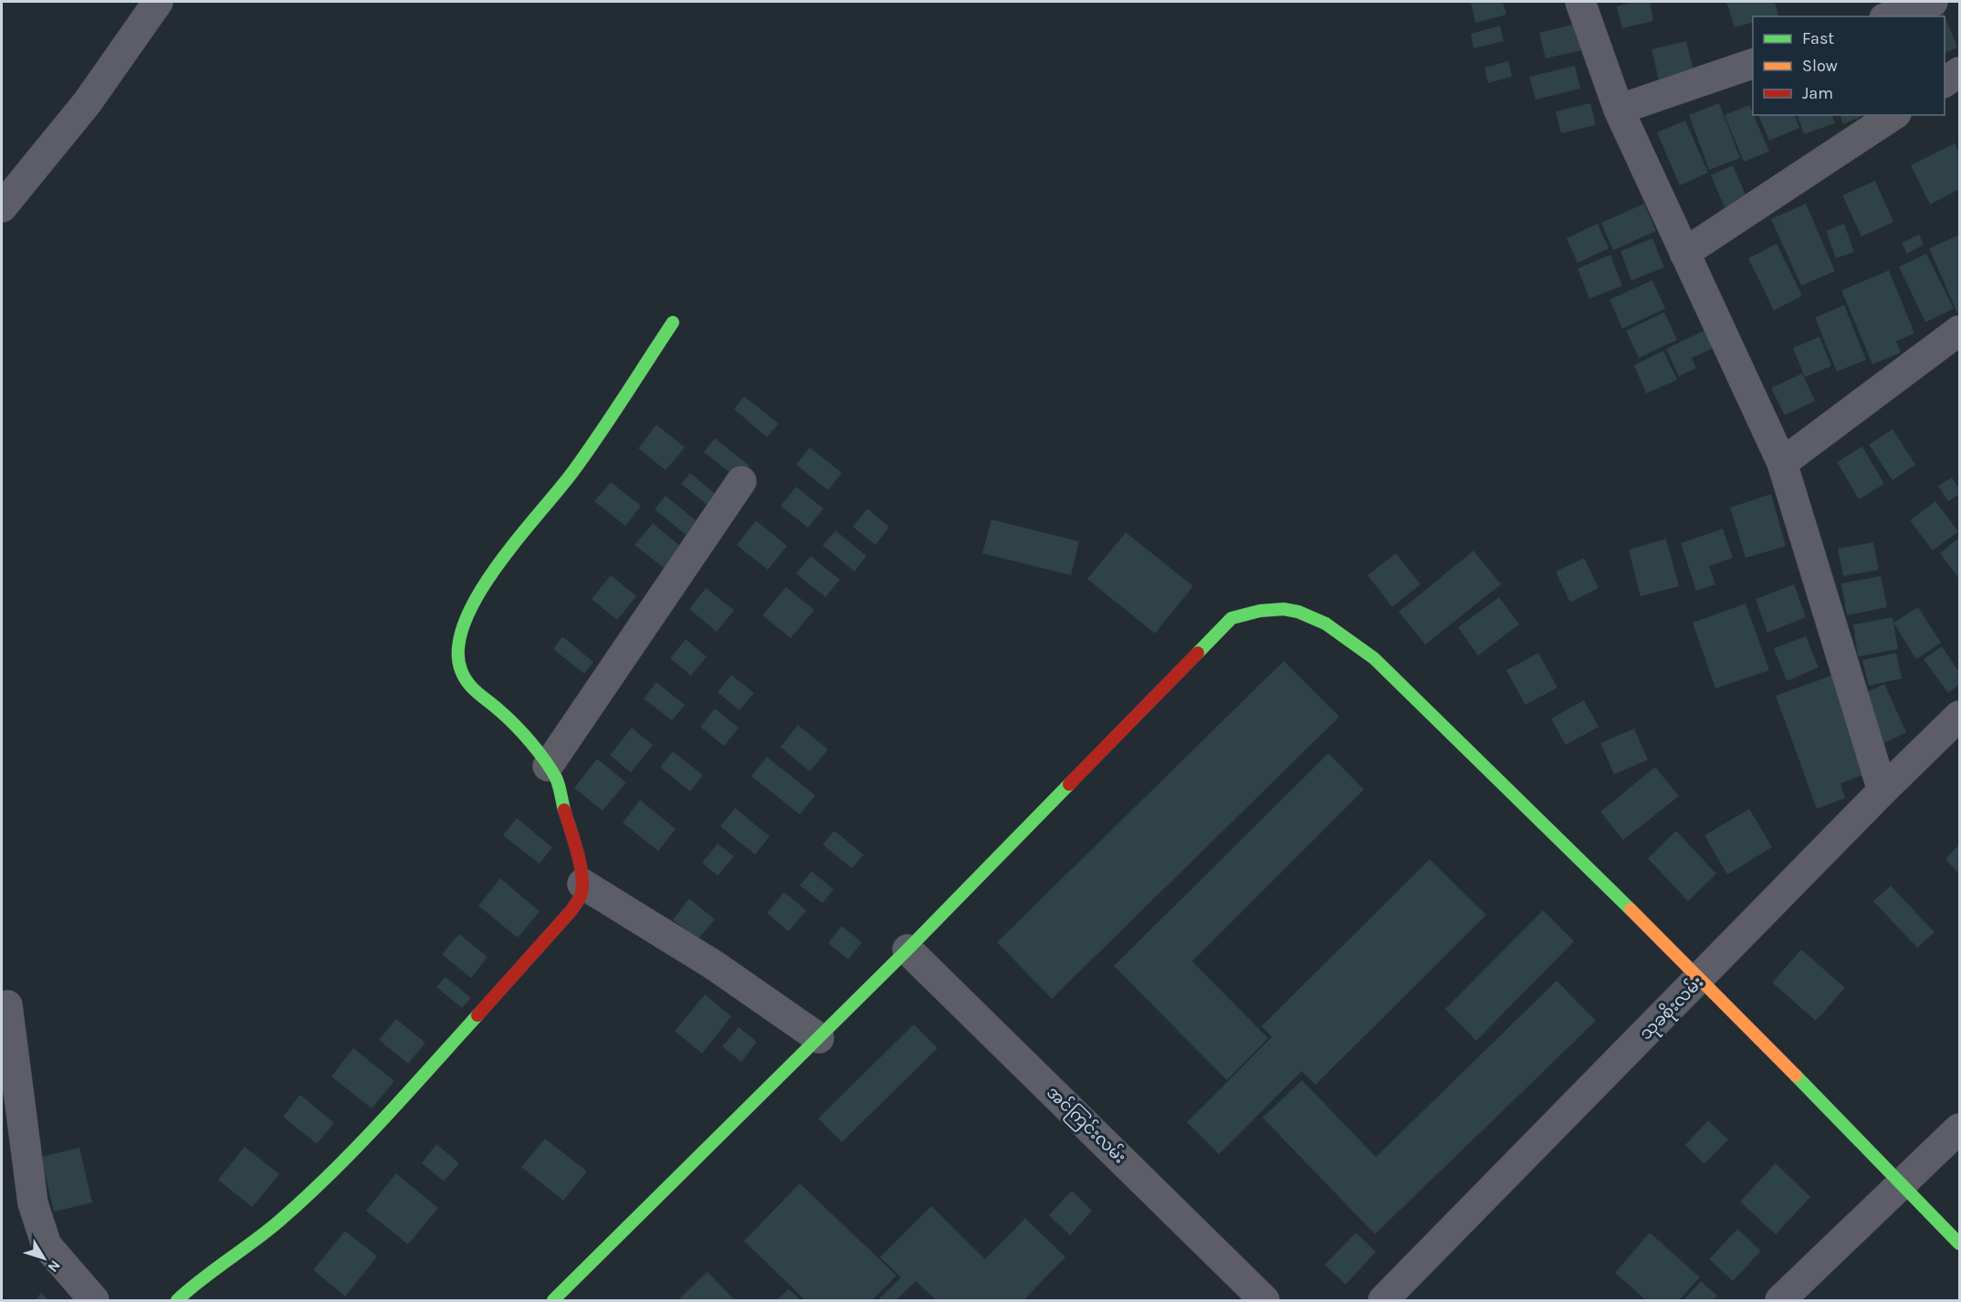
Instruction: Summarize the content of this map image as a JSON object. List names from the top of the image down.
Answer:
{
  "streets": {
    "street": ["သုခစိုးလမ်း", "အင်ကြင်းလမ်း"]
  },
  "legend": ["Fast", "Slow", "Jam"],
  "north": "bottom right"
}
